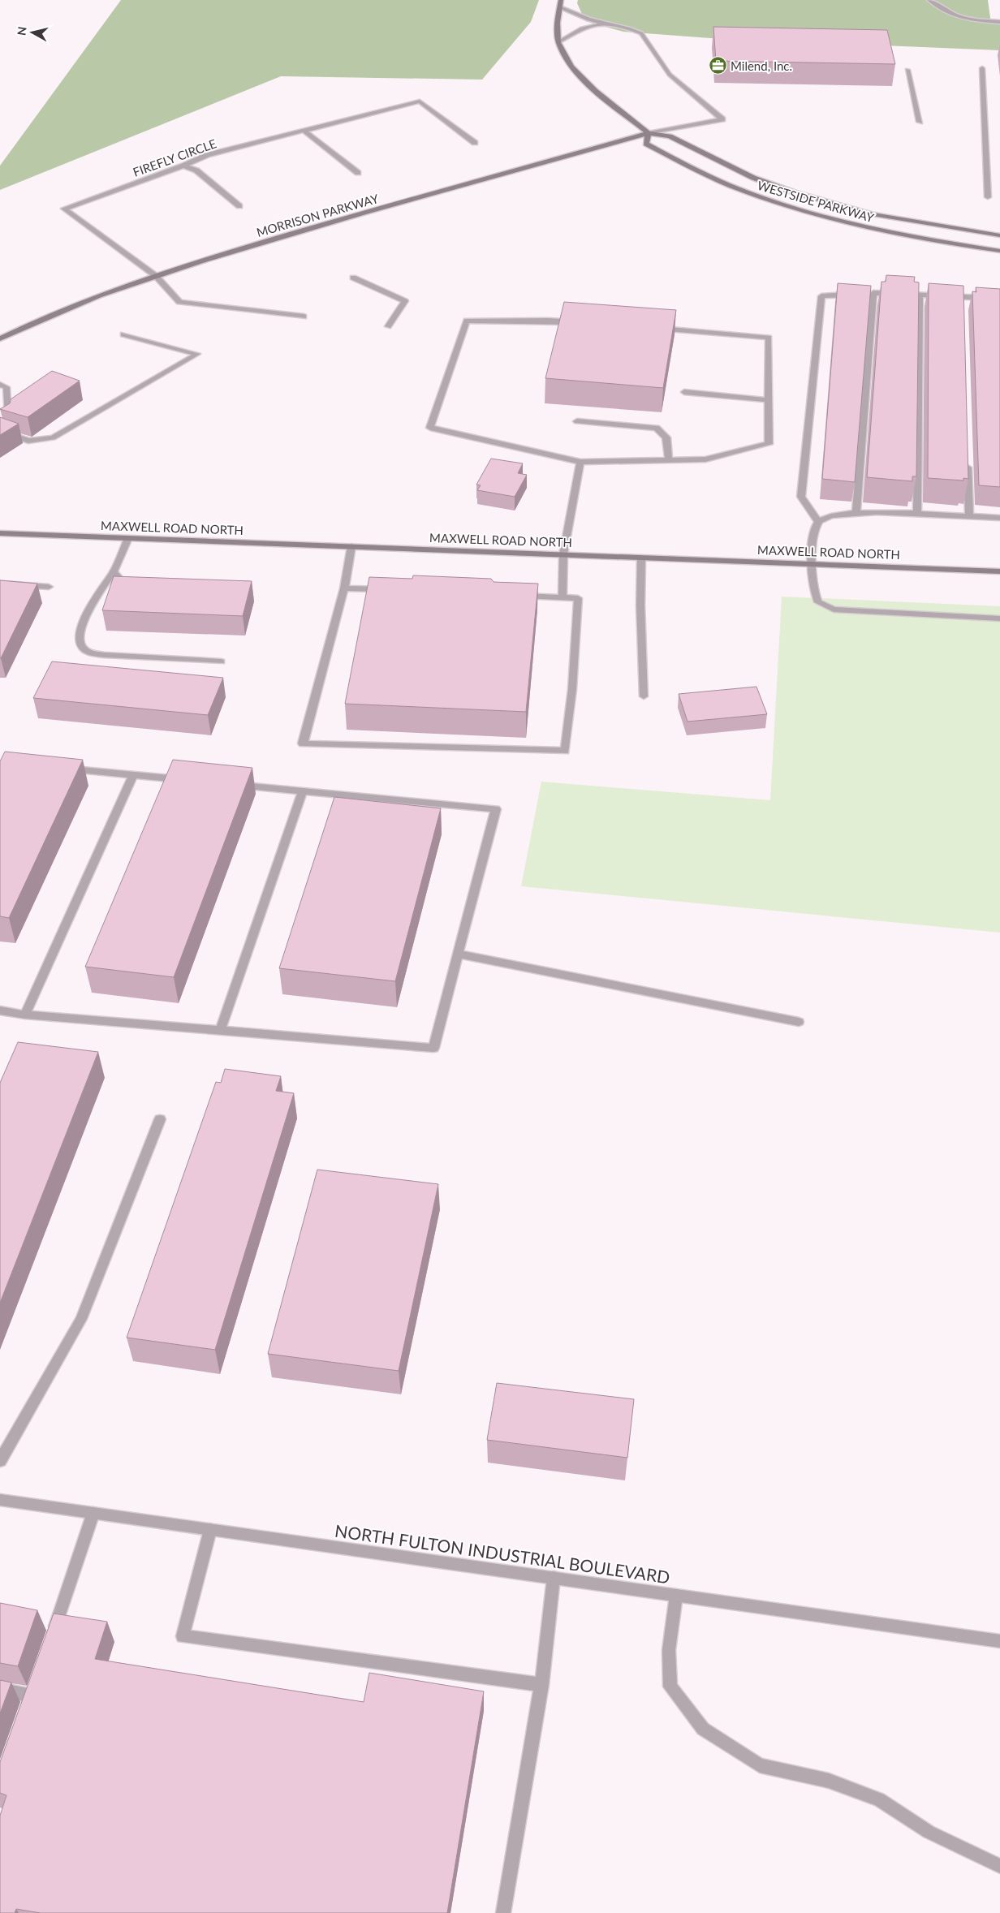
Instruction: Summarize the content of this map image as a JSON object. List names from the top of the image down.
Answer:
{
  "streets": {
    "street": [
      "FIREFLY CIRCLE",
      "WESTSIDE PARKWAY",
      "MORRISON PARKWAY",
      "MAXWELL ROAD NORTH",
      "NORTH FULTON INDUSTRIAL BOULEVARD"
    ]
  },
  "crossings": [
    ["FIREFLY CIRCLE", "MORRISON PARKWAY"],
    ["WESTSIDE PARKWAY", "MORRISON PARKWAY"]
  ],
  "places": {
    "office": ["Milend, Inc."]
  },
  "north": "left"
}
